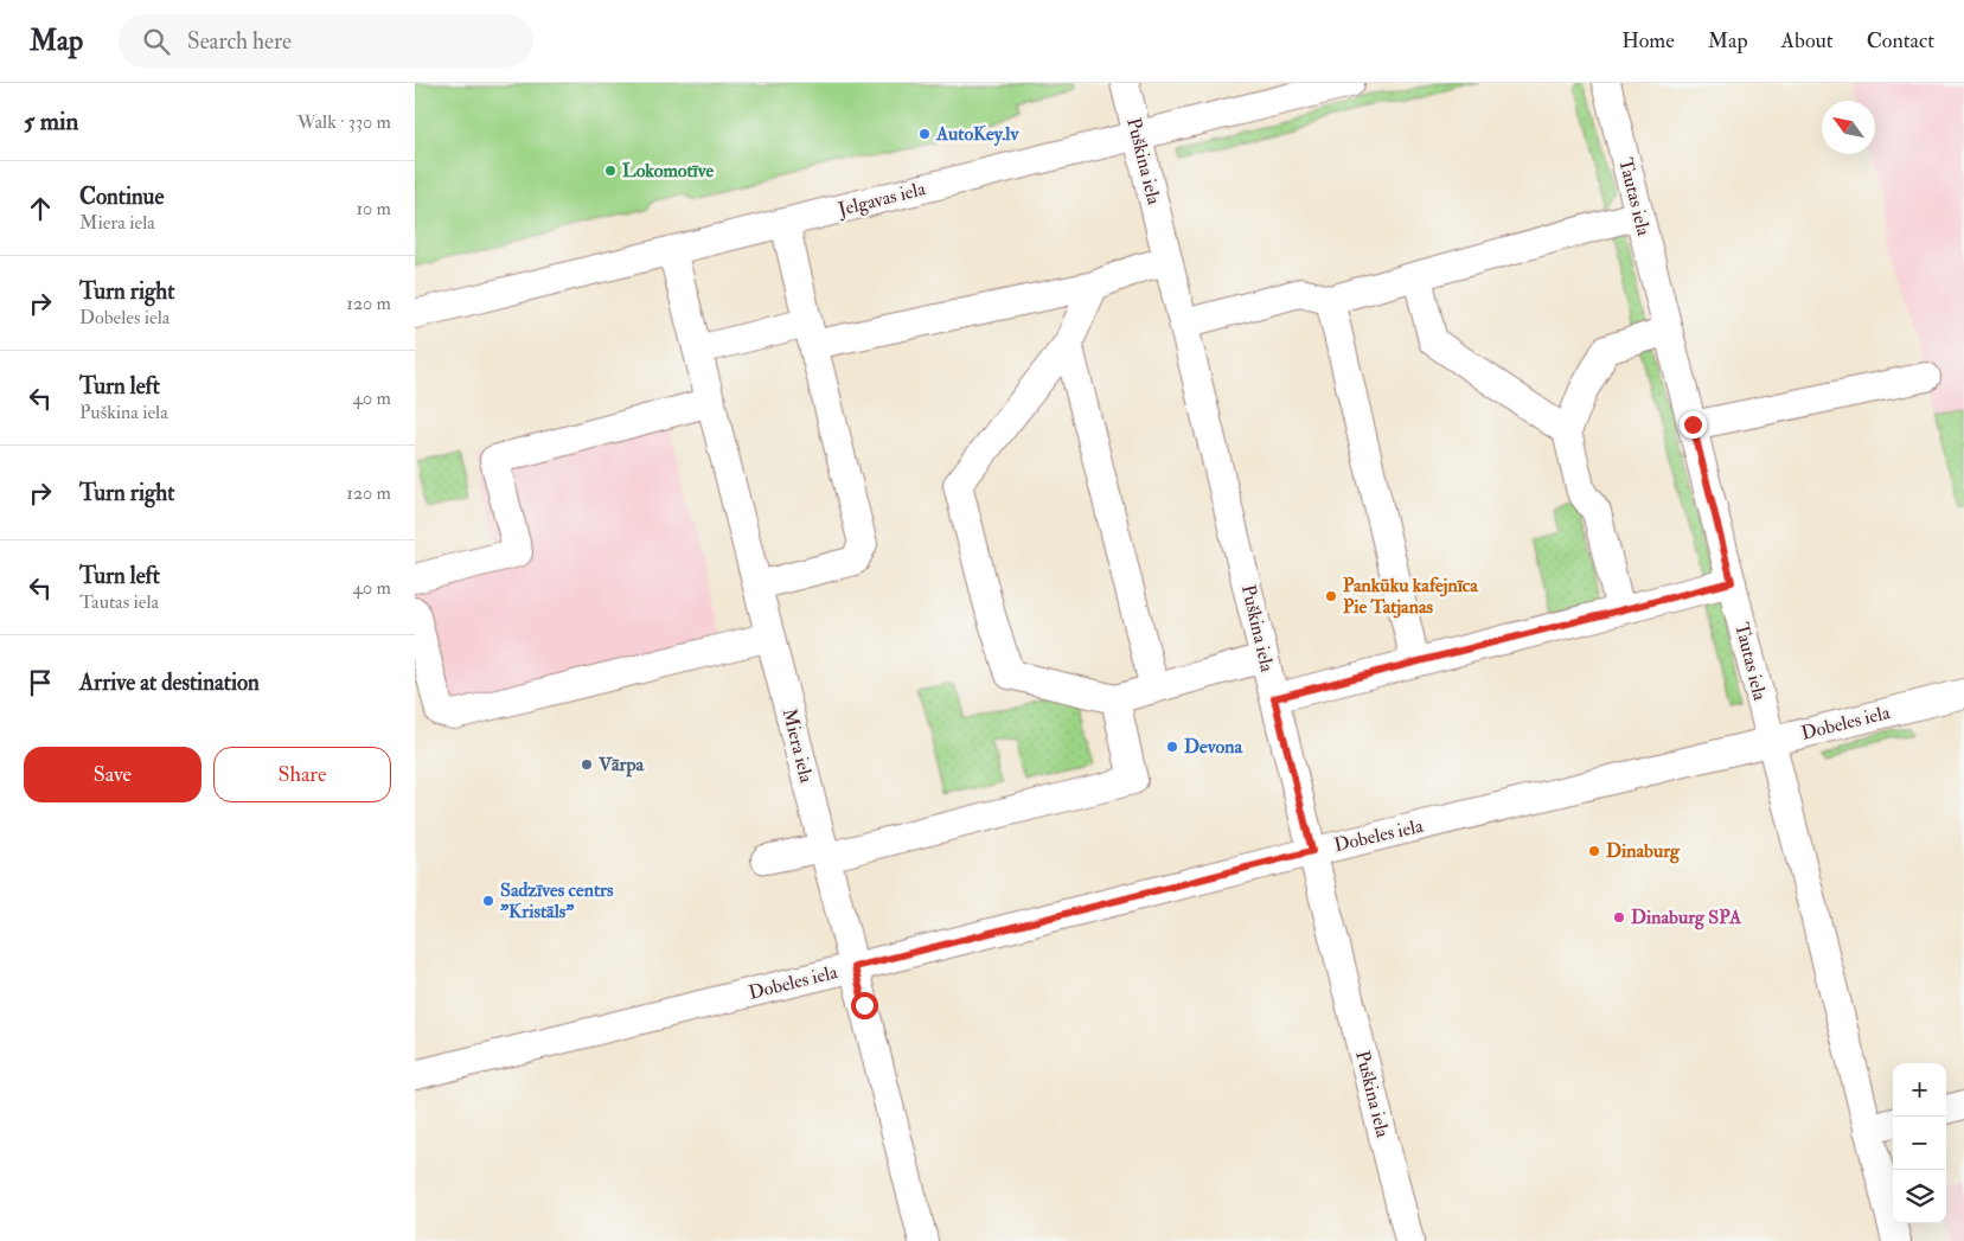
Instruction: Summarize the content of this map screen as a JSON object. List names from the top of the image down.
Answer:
{
  "streets": {
    "street": [
      "Puškina iela",
      "Tautas iela",
      "Jelgavas iela",
      "Dobeles iela",
      "Miera iela"
    ]
  },
  "crossings": [
    ["Puškina iela", "Jelgavas iela"],
    ["Puškina iela", "Dobeles iela"],
    ["Tautas iela", "Dobeles iela"],
    ["Jelgavas iela", "Miera iela"],
    ["Dobeles iela", "Miera iela"]
  ],
  "places": [
    "AutoKey.lv",
    "Lokomotīve",
    "Pankūku kafejnīca Pie Tatjanas",
    "Devona",
    "Vārpa",
    "Dinaburg",
    "Sadzīves centrs \"Kristāls\"",
    "Dinaburg SPA"
  ],
  "north": "top left",
  "page": {
    "header": "Map",
    "search": "Search here",
    "nav": [
      "Home",
      "Map",
      "About",
      "Contact"
    ],
    "heading": ["5 min", "Walk · 330 m"],
    "list": [
      ["Continue", "Miera iela", "10 m"],
      ["Turn right", "Dobeles iela", "120 m"],
      ["Turn left", "Puškina iela", "40 m"],
      ["Turn right", "120 m"],
      ["Turn left", "Tautas iela", "40 m"],
      "Arrive at destination"
    ],
    "buttons": ["Save", "Share"],
    "map_buttons": ["+", "−"]
  }
}
